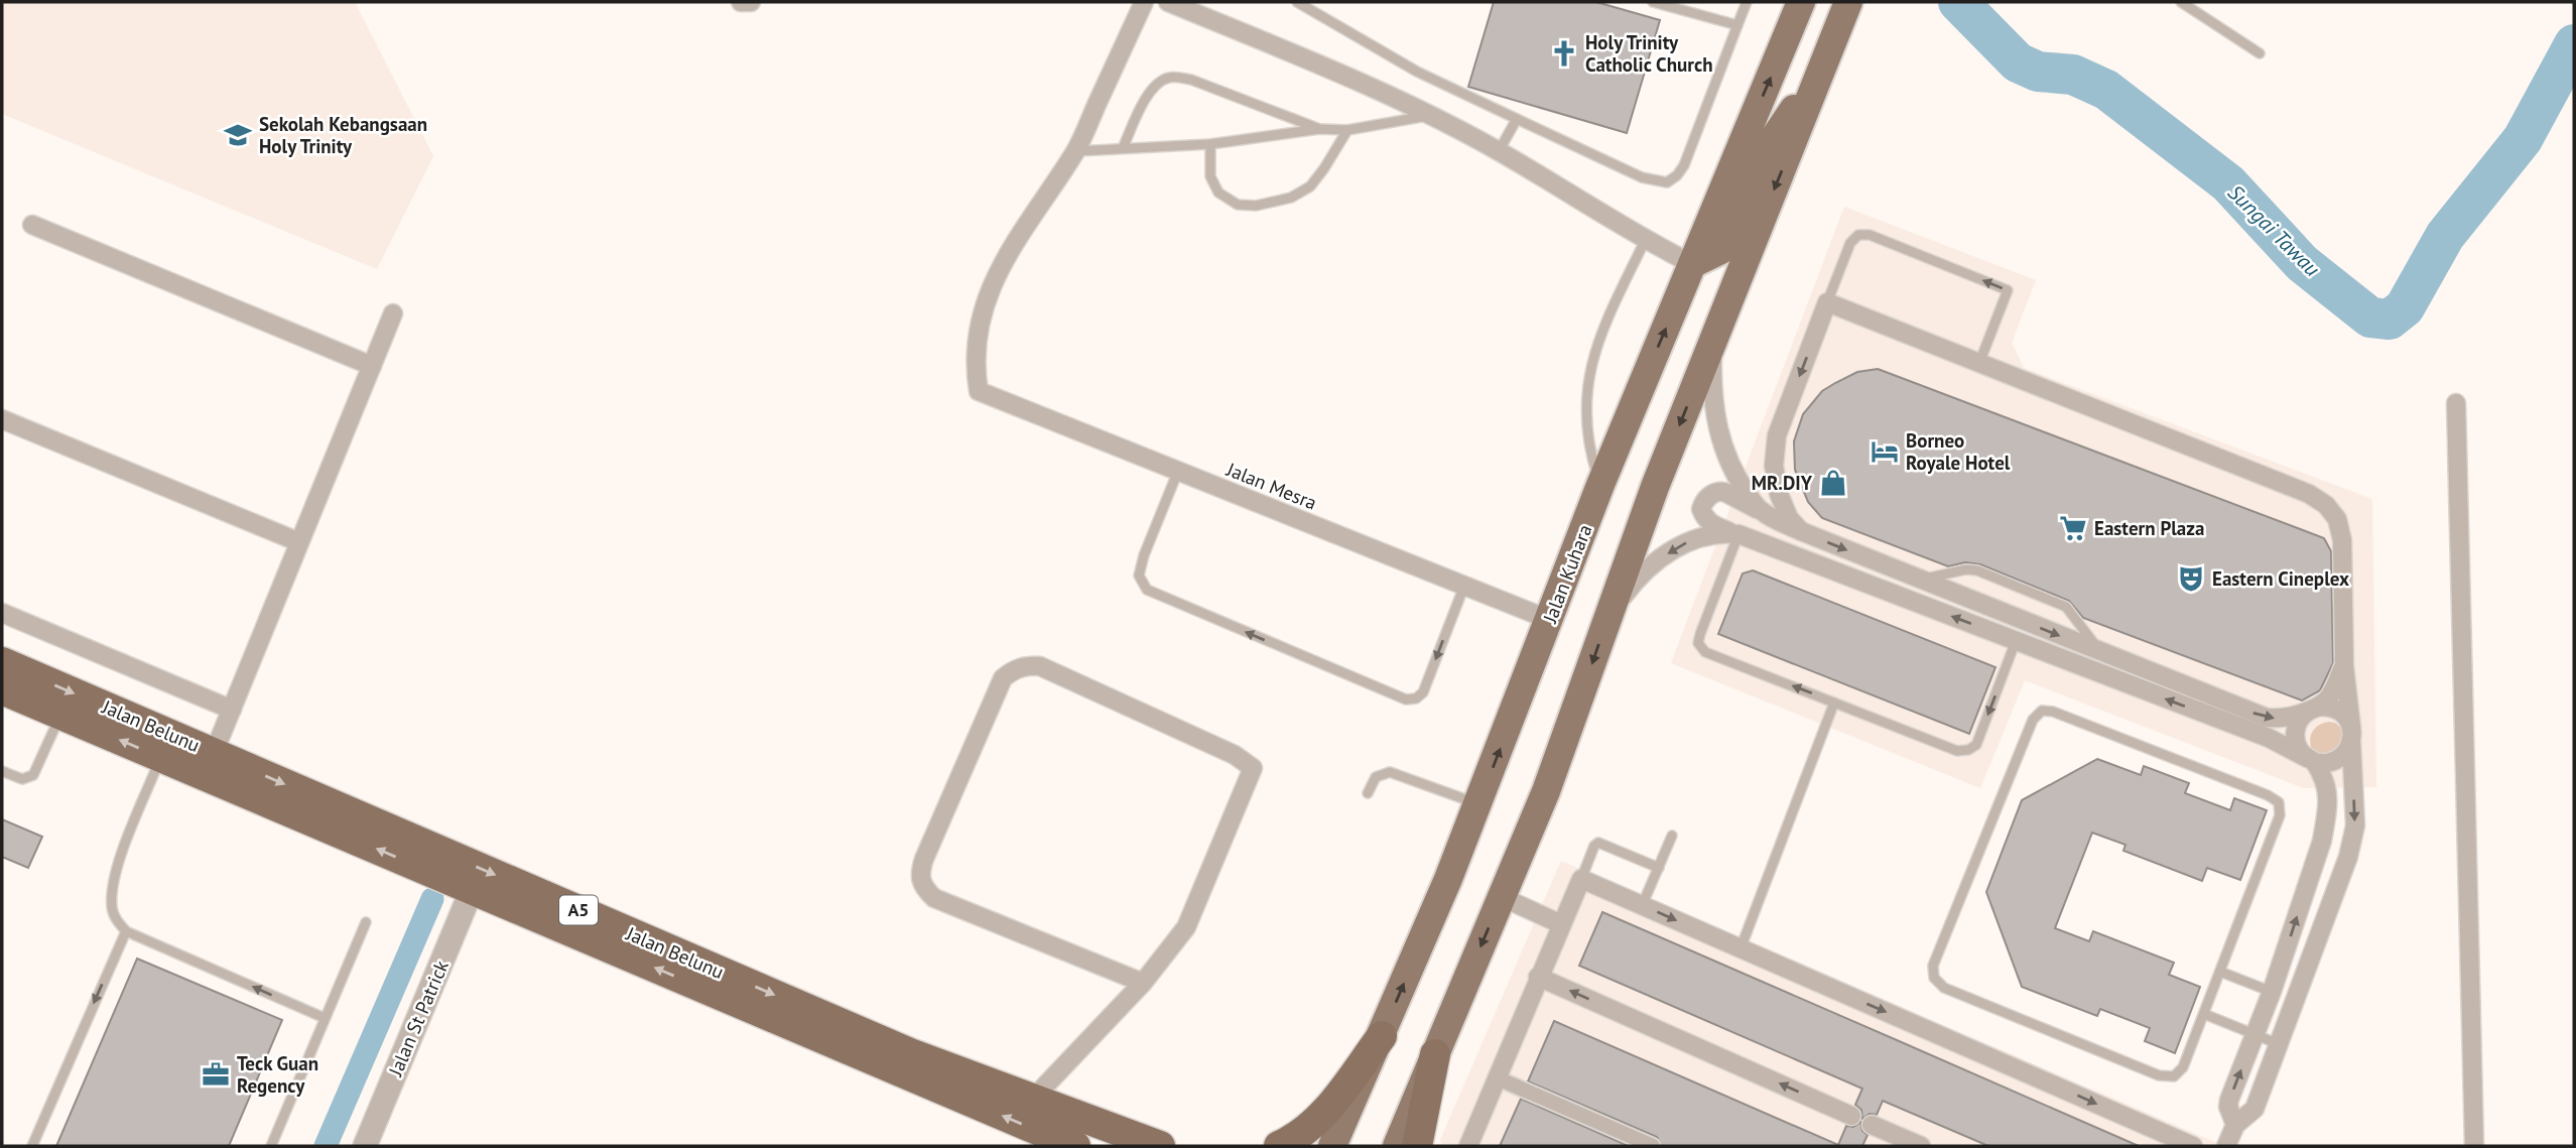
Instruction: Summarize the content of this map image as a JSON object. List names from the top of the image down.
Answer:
{
  "streets": {
    "highway": ["Jalan Belunu", "A5"],
    "main road": ["Jalan Kuhara"],
    "street": ["Jalan Mesra", "Jalan St Patrick"]
  },
  "crossings": [
    ["Jalan Mesra", "Jalan Kuhara"],
    ["Jalan Belunu", "Jalan St Patrick"]
  ],
  "water": ["Sungai Tawau"],
  "places": {
    "church": ["Holy Trinity Catholic Church"],
    "school or university": ["Sekolah Kebangsaan Holy Trinity"],
    "hotel": ["Borneo Royale Hotel"],
    "shop": ["MR.DIY"],
    "supermarket": ["Eastern Plaza"],
    "theatre": ["Eastern Cineplex"],
    "office": ["Teck Guan Regency"]
  }
}
